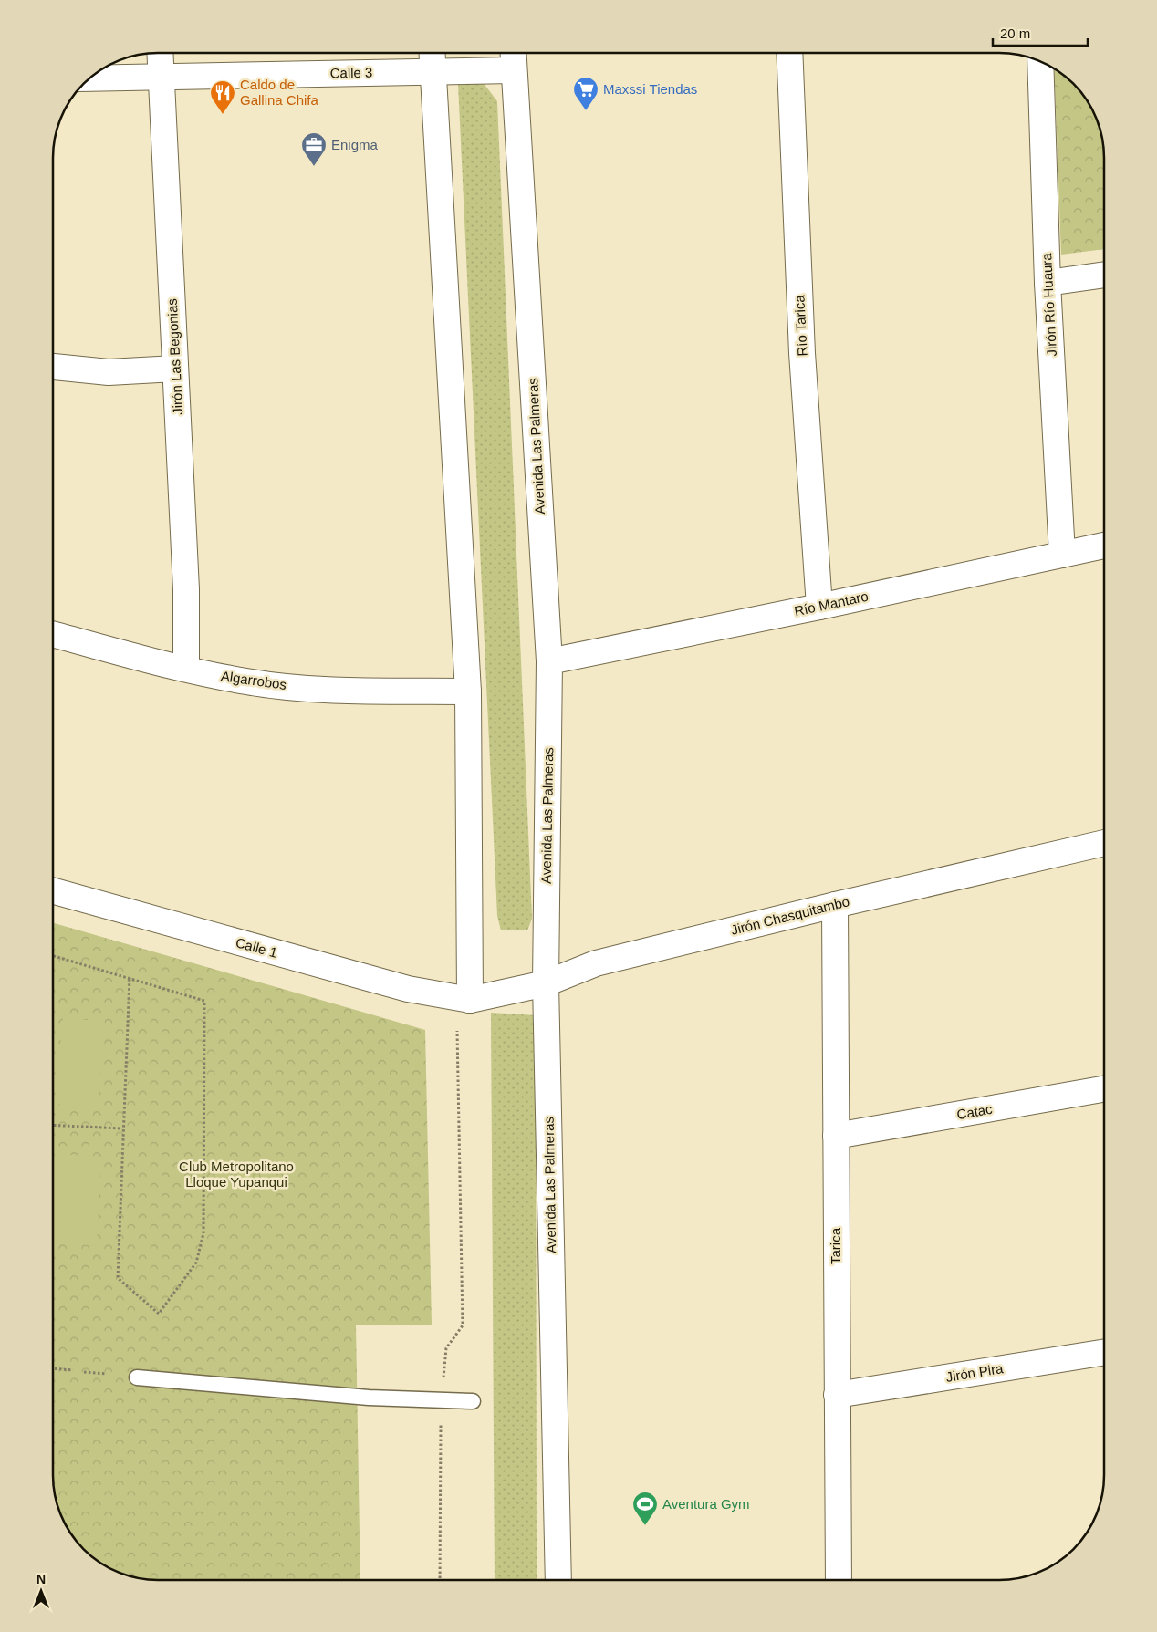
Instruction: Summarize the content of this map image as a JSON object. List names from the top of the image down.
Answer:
{
  "streets": {
    "street": [
      "Calle 3",
      "Jirón Río Huaura",
      "Río Tarica",
      "Jirón Las Begonias",
      "Avenida Las Palmeras",
      "Río Mantaro",
      "Algarrobos",
      "Jirón Chasquitambo",
      "Calle 1",
      "Catac",
      "Tarica",
      "Jirón Pira"
    ]
  },
  "crossings": [
    ["Calle 3", "Jirón Las Begonias"],
    ["Calle 3", "Avenida Las Palmeras"],
    ["Jirón Río Huaura", "Río Mantaro"],
    ["Río Tarica", "Río Mantaro"],
    ["Jirón Las Begonias", "Algarrobos"],
    ["Avenida Las Palmeras", "Río Mantaro"],
    ["Avenida Las Palmeras", "Jirón Chasquitambo"],
    ["Jirón Chasquitambo", "Calle 1"],
    ["Jirón Chasquitambo", "Tarica"],
    ["Catac", "Tarica"],
    ["Tarica", "Jirón Pira"]
  ],
  "parks": ["Club Metropolitano Lloque Yupanqui"],
  "places": {
    "supermarket": ["Maxssi Tiendas"],
    "restaurant": ["Caldo de Gallina Chifa"],
    "office": ["Enigma"],
    "sports": ["Aventura Gym"]
  },
  "scale_bar": "20 m",
  "north": "top"
}
